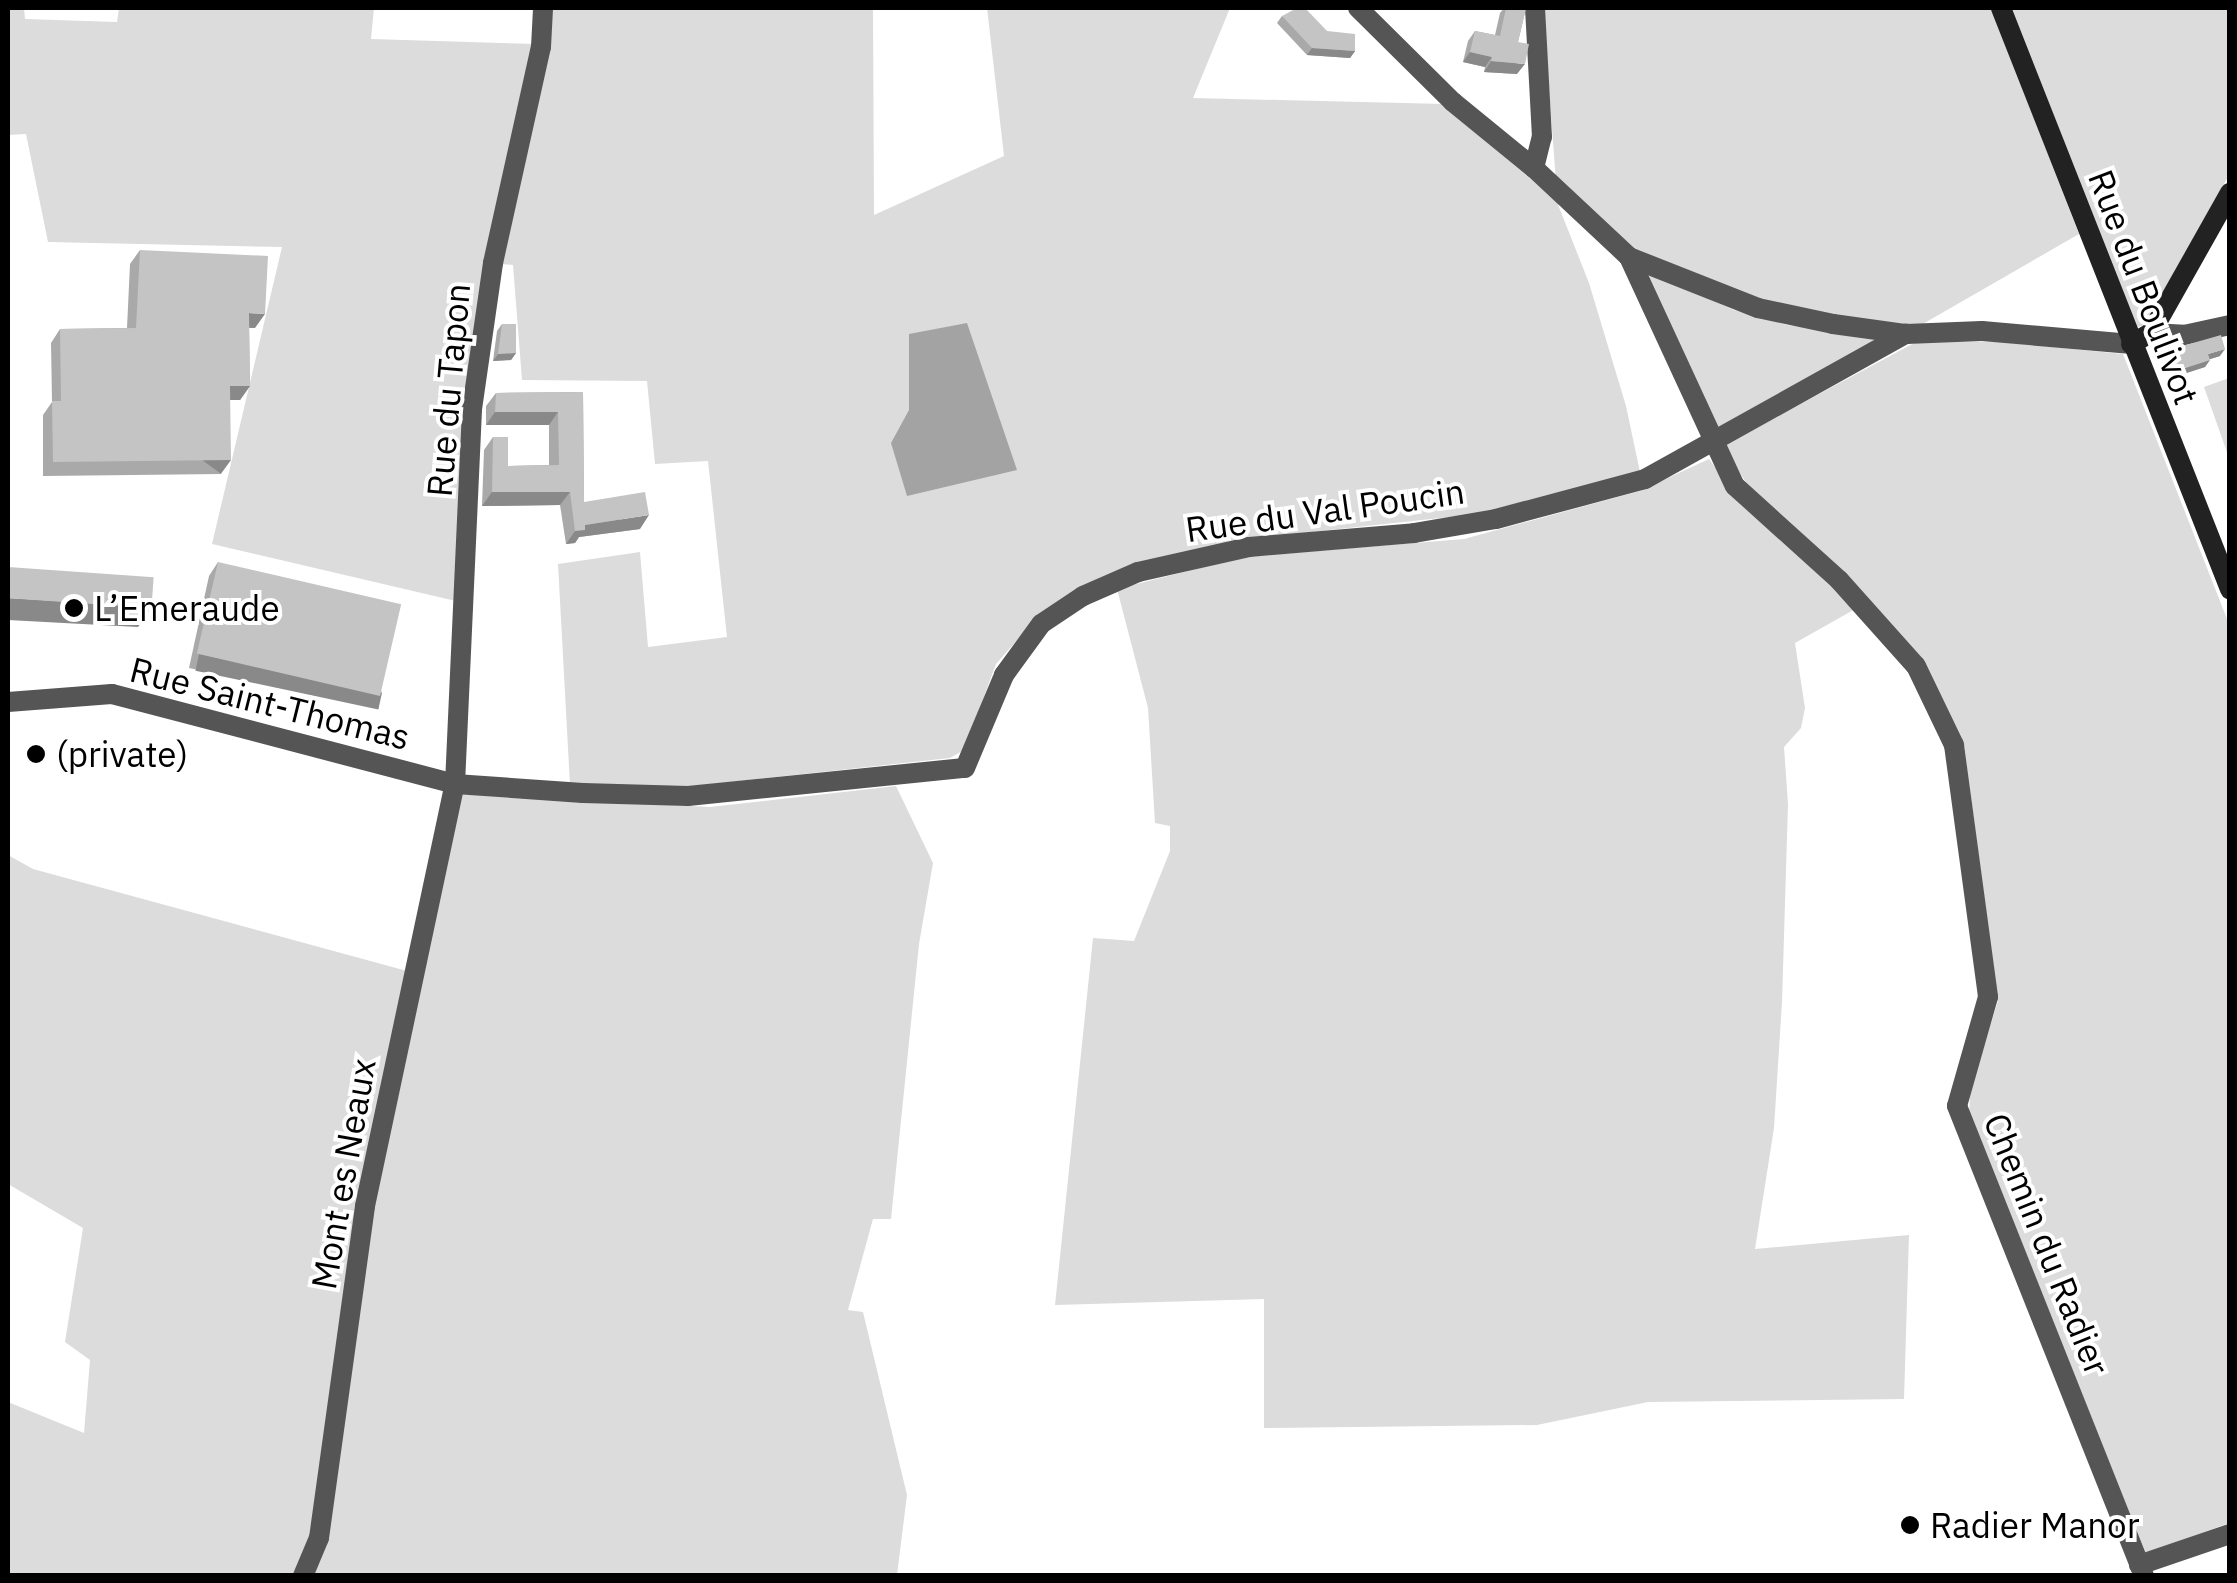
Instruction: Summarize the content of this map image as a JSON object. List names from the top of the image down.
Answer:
{
  "streets": {
    "main road": ["Rue du Boulivot"],
    "street": [
      "Rue du Tapon",
      "Rue du Val Poucin",
      "Rue Saint-Thomas",
      "Mont es Neaux",
      "Chemin du Radier"
    ]
  },
  "crossings": [
    ["Rue du Tapon", "Rue du Val Poucin"],
    ["Rue du Tapon", "Rue Saint-Thomas"],
    ["Rue du Tapon", "Mont es Neaux"],
    ["Rue du Val Poucin", "Rue Saint-Thomas"],
    ["Rue du Val Poucin", "Mont es Neaux"],
    ["Rue du Val Poucin", "Chemin du Radier"],
    ["Rue Saint-Thomas", "Mont es Neaux"]
  ],
  "places": ["L’Emeraude", "(private)", "Radier Manor"]
}
